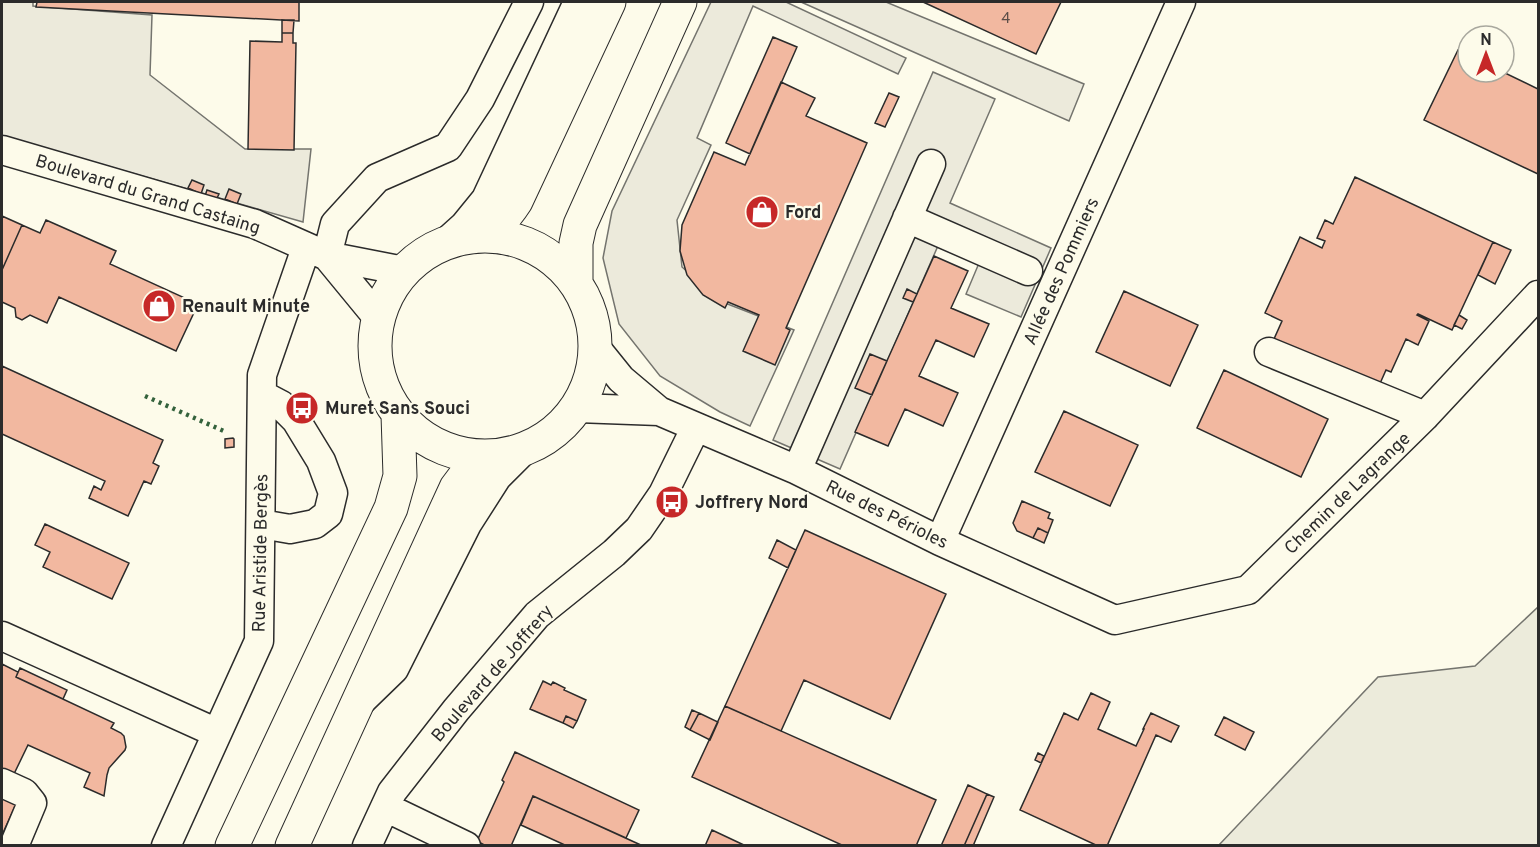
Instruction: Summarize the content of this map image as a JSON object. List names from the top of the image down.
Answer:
{
  "streets": {
    "street": [
      "Boulevard du Grand Castaing",
      "Allée des Pommiers",
      "Chemin de Lagrange",
      "Rue des Périoles",
      "Rue Aristide Bergès",
      "Boulevard de Joffrery"
    ]
  },
  "crossings": [
    ["Boulevard du Grand Castaing", "Rue Aristide Bergès"],
    ["Allée des Pommiers", "Rue des Périoles"],
    ["Chemin de Lagrange", "Rue des Périoles"],
    ["Rue des Périoles", "Boulevard de Joffrery"]
  ],
  "places": {
    "shop": ["Ford", "Renault Minute"],
    "bus stop": ["Muret Sans Souci", "Joffrery Nord"]
  },
  "house_numbers": ["4"],
  "north": "top"
}
